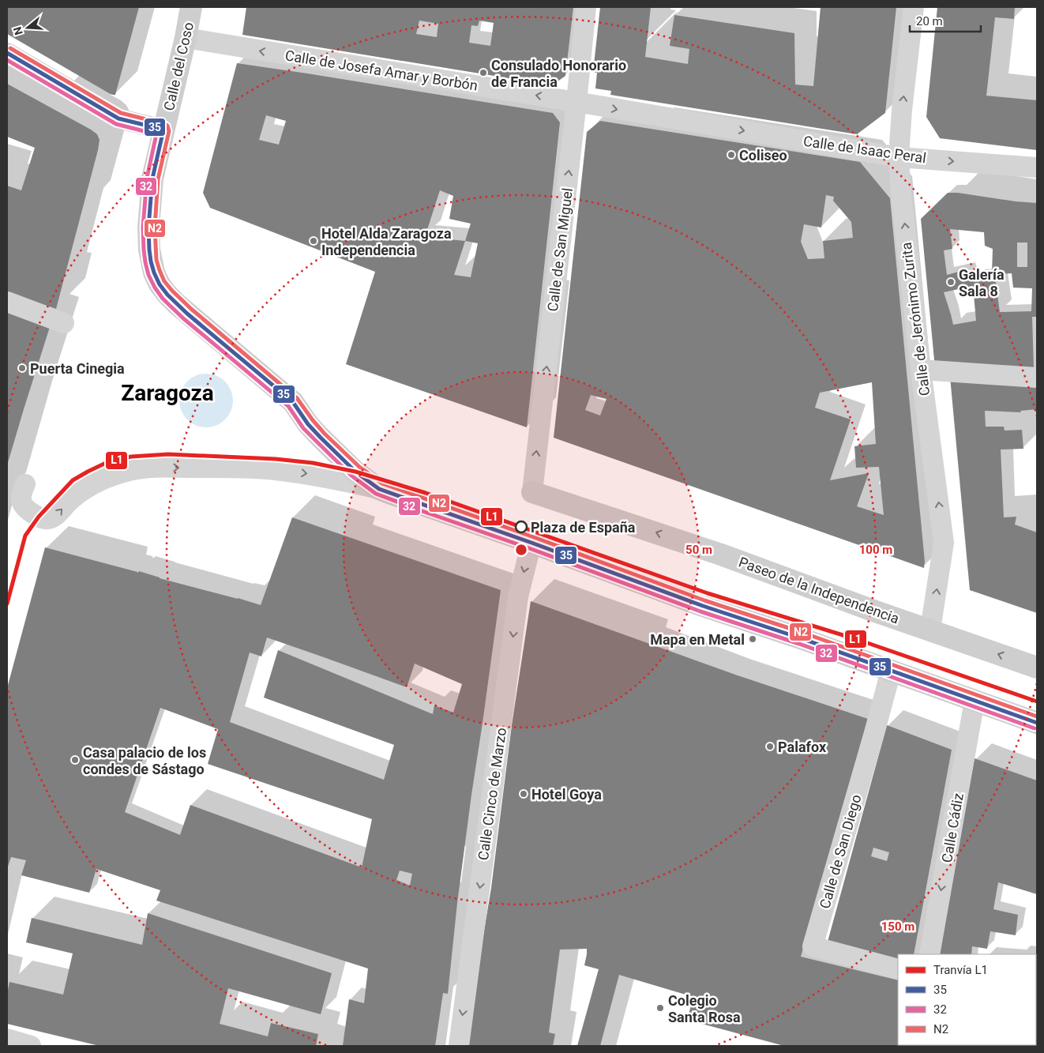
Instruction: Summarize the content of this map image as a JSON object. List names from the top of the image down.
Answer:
{
  "streets": {
    "street": [
      "Calle del Coso",
      "Calle de Josefa Amar y Borbón",
      "Calle de Isaac Peral",
      "Calle de San Miguel",
      "Calle de Jerónimo Zurita",
      "Paseo de la Independencia",
      "Calle Cinco de Marzo",
      "Calle Cádiz",
      "Calle de San Diego"
    ]
  },
  "crossings": [
    ["Calle del Coso", "Calle de Josefa Amar y Borbón"],
    ["Calle de Josefa Amar y Borbón", "Calle de Isaac Peral"],
    ["Calle de Josefa Amar y Borbón", "Calle de San Miguel"],
    ["Calle de Isaac Peral", "Calle de San Miguel"],
    ["Calle de Isaac Peral", "Calle de Jerónimo Zurita"],
    ["Calle de San Miguel", "Paseo de la Independencia"],
    ["Calle de Jerónimo Zurita", "Paseo de la Independencia"]
  ],
  "one_way": [
    "Calle de Josefa Amar y Borbón",
    "Calle de Isaac Peral",
    "Calle de San Miguel",
    "Calle de Jerónimo Zurita",
    "Calle Cinco de Marzo",
    "Calle Cádiz"
  ],
  "districts": ["Zaragoza"],
  "places": [
    "Consulado Honorario de Francia",
    "Coliseo",
    "Hotel Alda Zaragoza Independencia",
    "Galería Sala 8",
    "Puerta Cinegia",
    "Plaza de España",
    "Mapa en Metal",
    "Palafox",
    "Casa palacio de los condes de Sástago",
    "Hotel Goya",
    "Colegio Santa Rosa"
  ],
  "lines": [
    "transit line N2",
    "transit line 35",
    "transit line 32",
    "tram line L1"
  ],
  "legend": [
    "Tranvía L1",
    "35",
    "32",
    "N2"
  ],
  "scale_bar": "20 m",
  "north": "left",
  "rings": ["50 m", "100 m", "150 m"]
}
